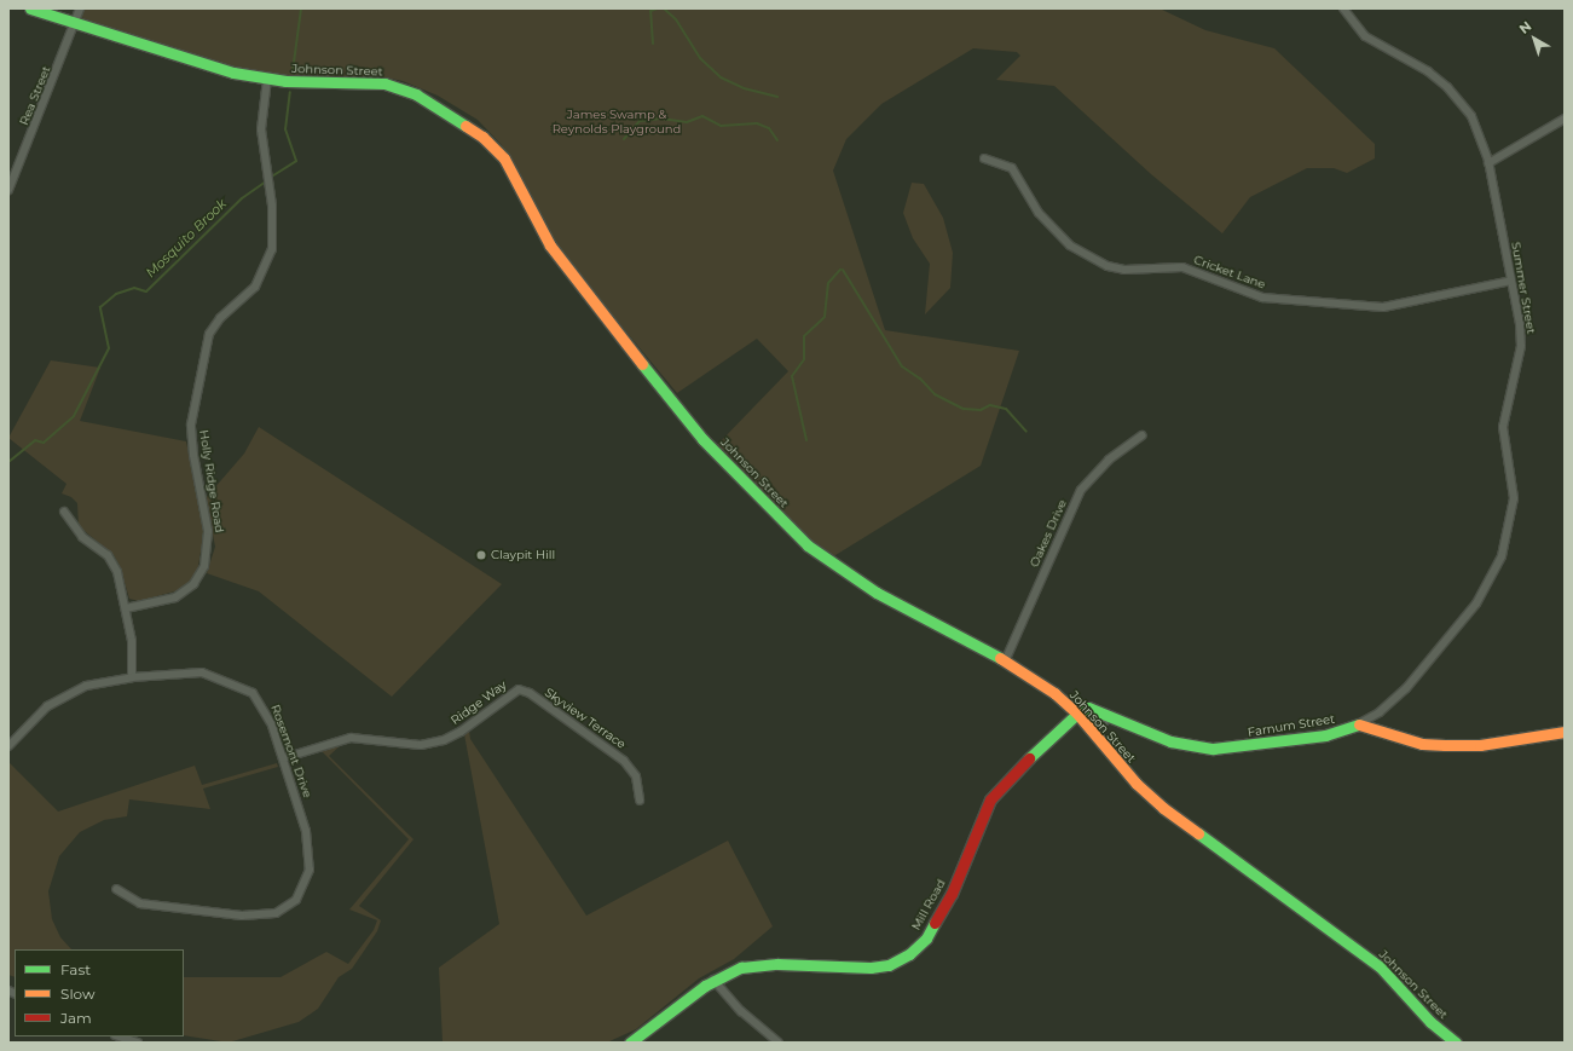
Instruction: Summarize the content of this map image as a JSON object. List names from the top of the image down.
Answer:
{
  "streets": {
    "street": [
      "Johnson Street",
      "Rea Street",
      "Cricket Lane",
      "Summer Street",
      "Holly Ridge Road",
      "Oakes Drive",
      "Ridge Way",
      "Skyview Terrace",
      "Farnum Street",
      "Rosemont Drive",
      "Mill Road"
    ]
  },
  "crossings": [
    ["Johnson Street", "Rea Street"],
    ["Johnson Street", "Holly Ridge Road"],
    ["Johnson Street", "Oakes Drive"],
    ["Johnson Street", "Farnum Street"],
    ["Johnson Street", "Mill Road"],
    ["Cricket Lane", "Summer Street"],
    ["Summer Street", "Farnum Street"],
    ["Ridge Way", "Skyview Terrace"],
    ["Ridge Way", "Rosemont Drive"],
    ["Farnum Street", "Mill Road"]
  ],
  "water": ["Mosquito Brook"],
  "parks": ["James Swamp & Reynolds Playground"],
  "places": ["Claypit Hill"],
  "legend": ["Fast", "Slow", "Jam"],
  "north": "top left"
}
